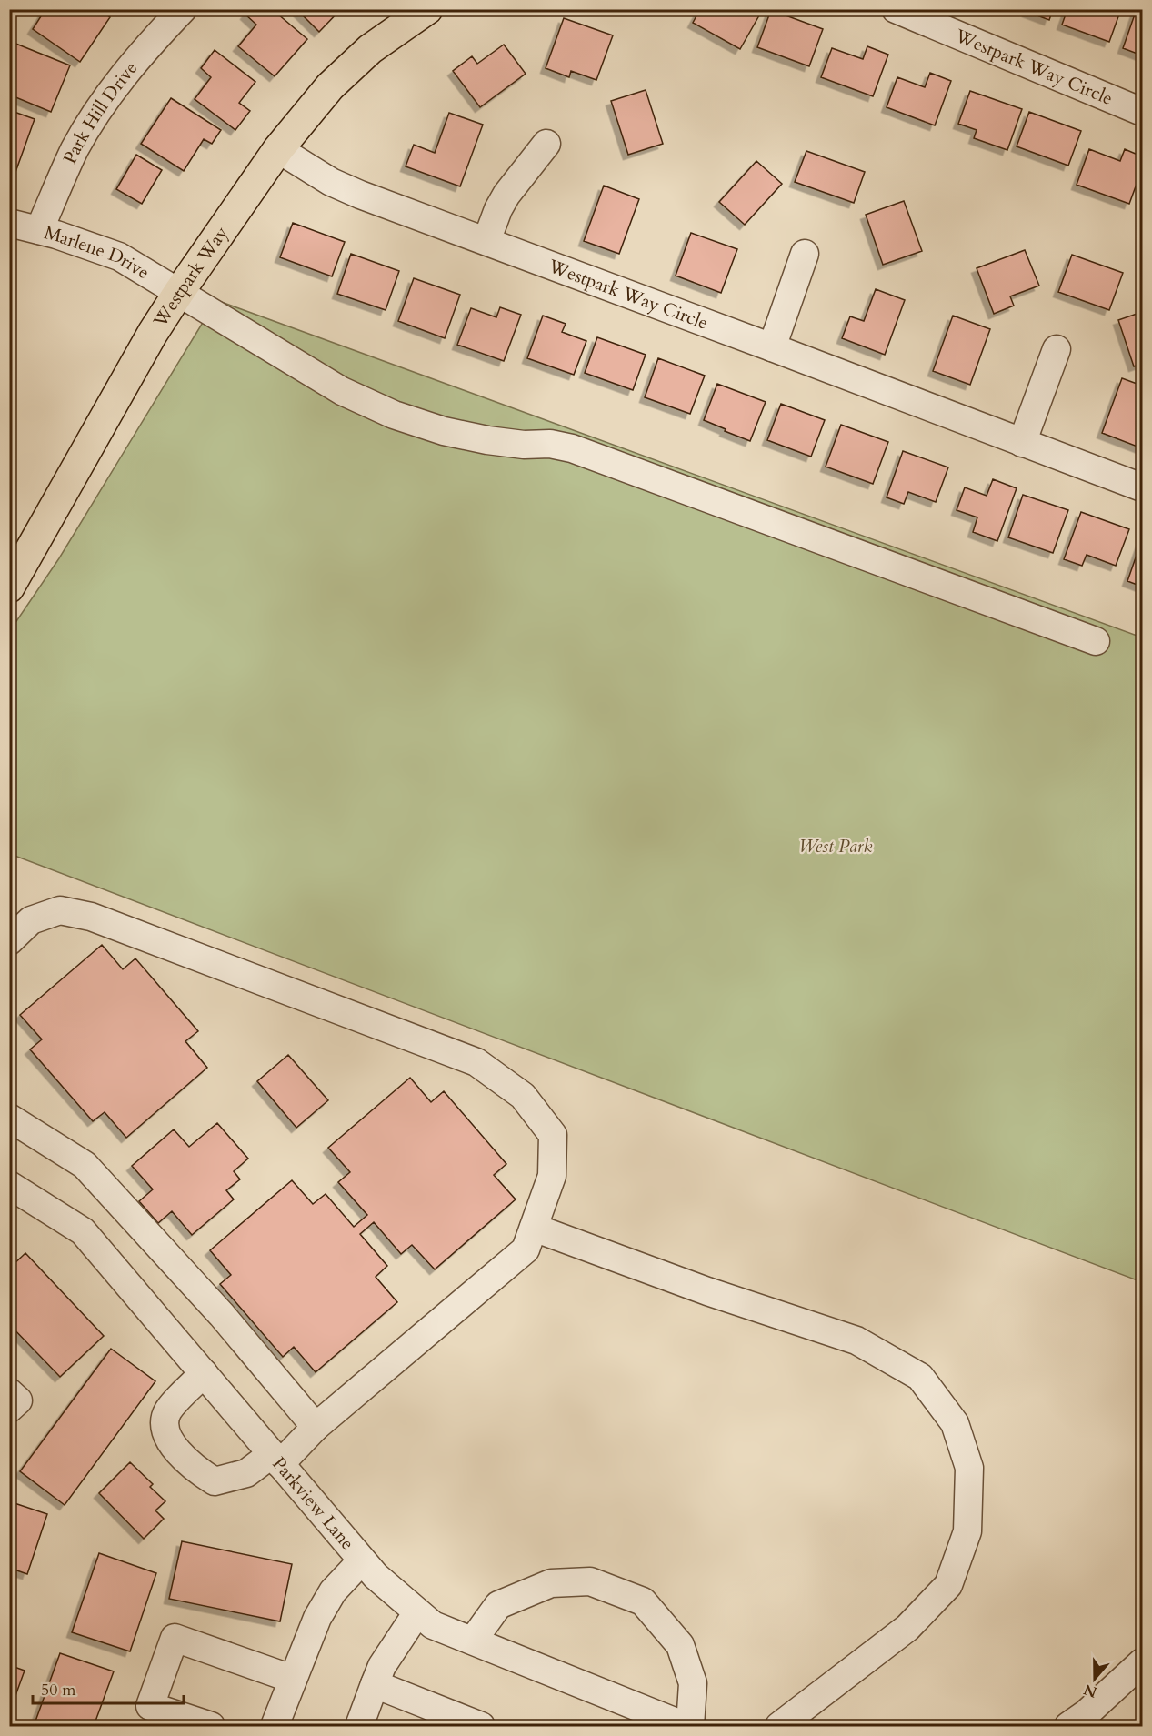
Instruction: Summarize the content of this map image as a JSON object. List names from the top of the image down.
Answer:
{
  "streets": {
    "main road": ["Westpark Way"],
    "street": [
      "Westpark Way Circle",
      "Park Hill Drive",
      "Marlene Drive",
      "Parkview Lane"
    ]
  },
  "crossings": [
    ["Westpark Way Circle", "Westpark Way"],
    ["Park Hill Drive", "Marlene Drive"],
    ["Marlene Drive", "Westpark Way"]
  ],
  "parks": ["West Park"],
  "scale_bar": "50 m",
  "north": "bottom"
}
